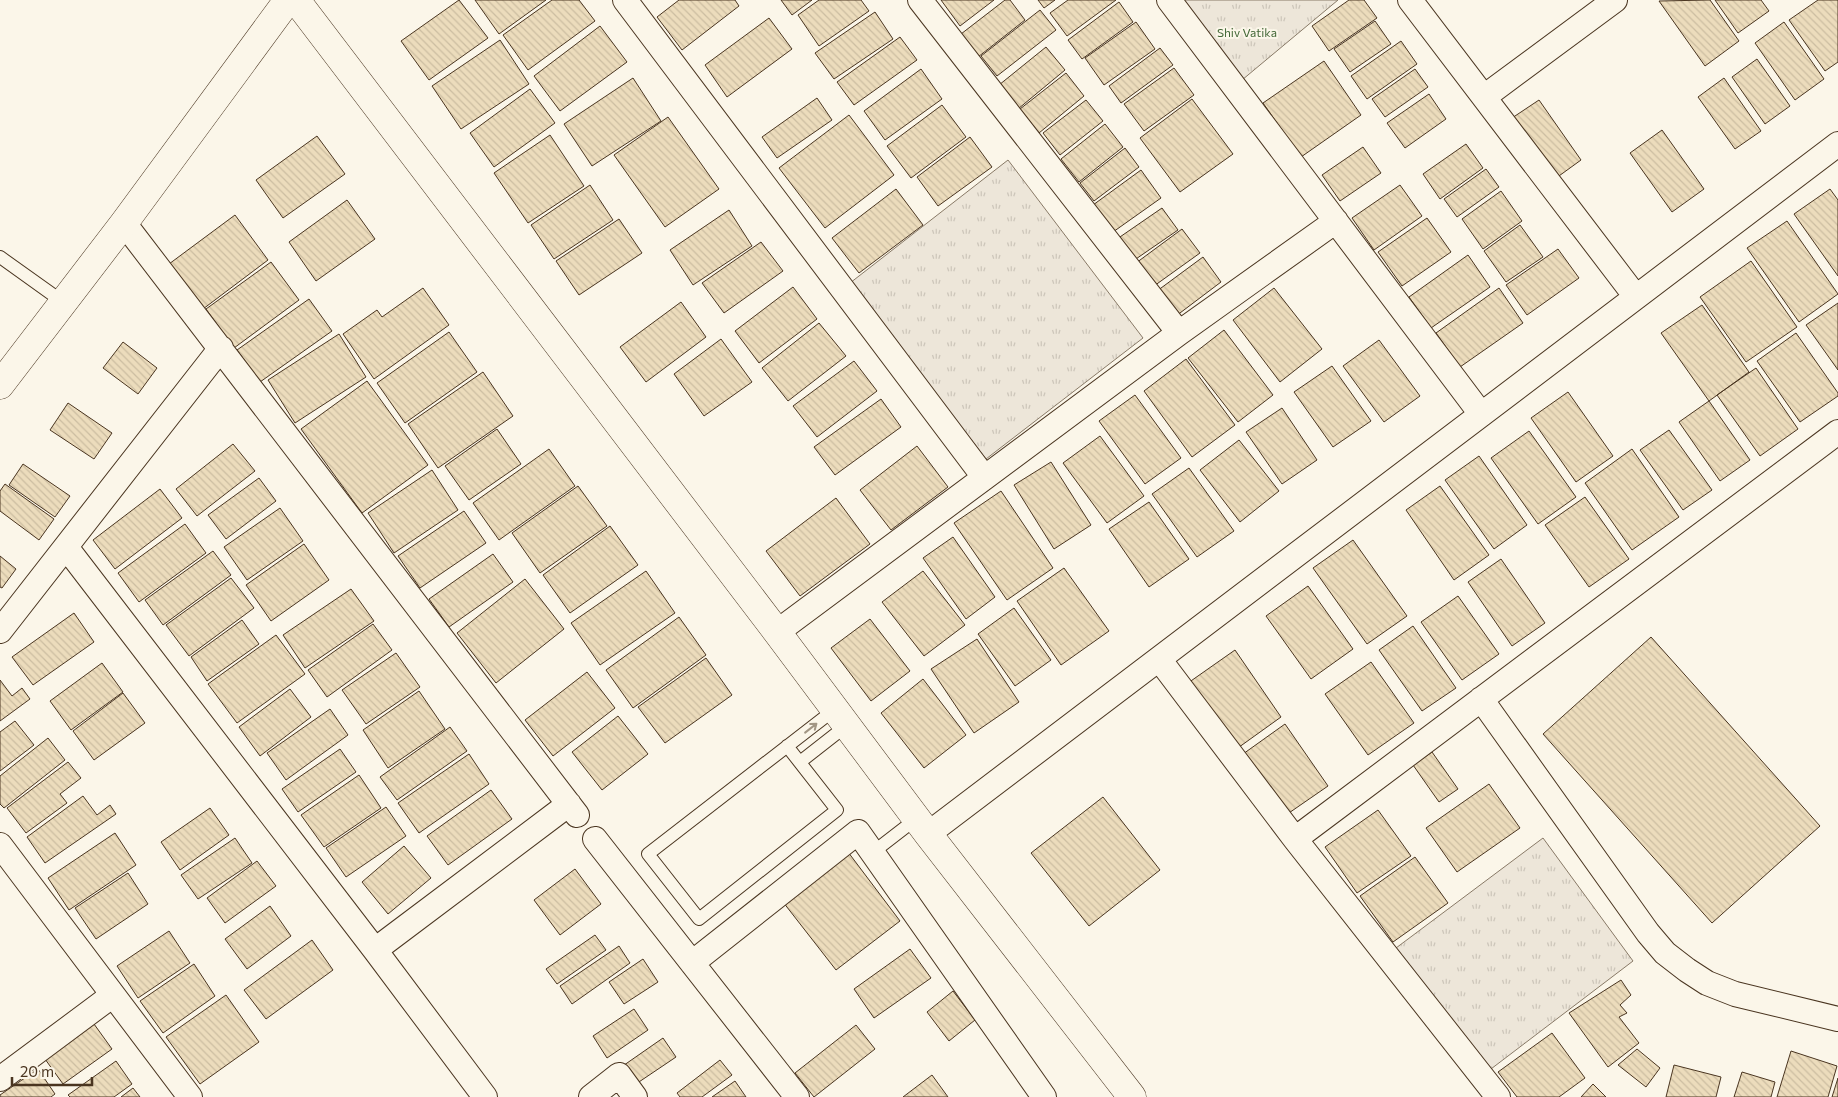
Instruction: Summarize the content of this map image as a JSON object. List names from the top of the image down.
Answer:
{
  "parks": ["Shiv Vatika"],
  "scale_bar": "20 m"
}
